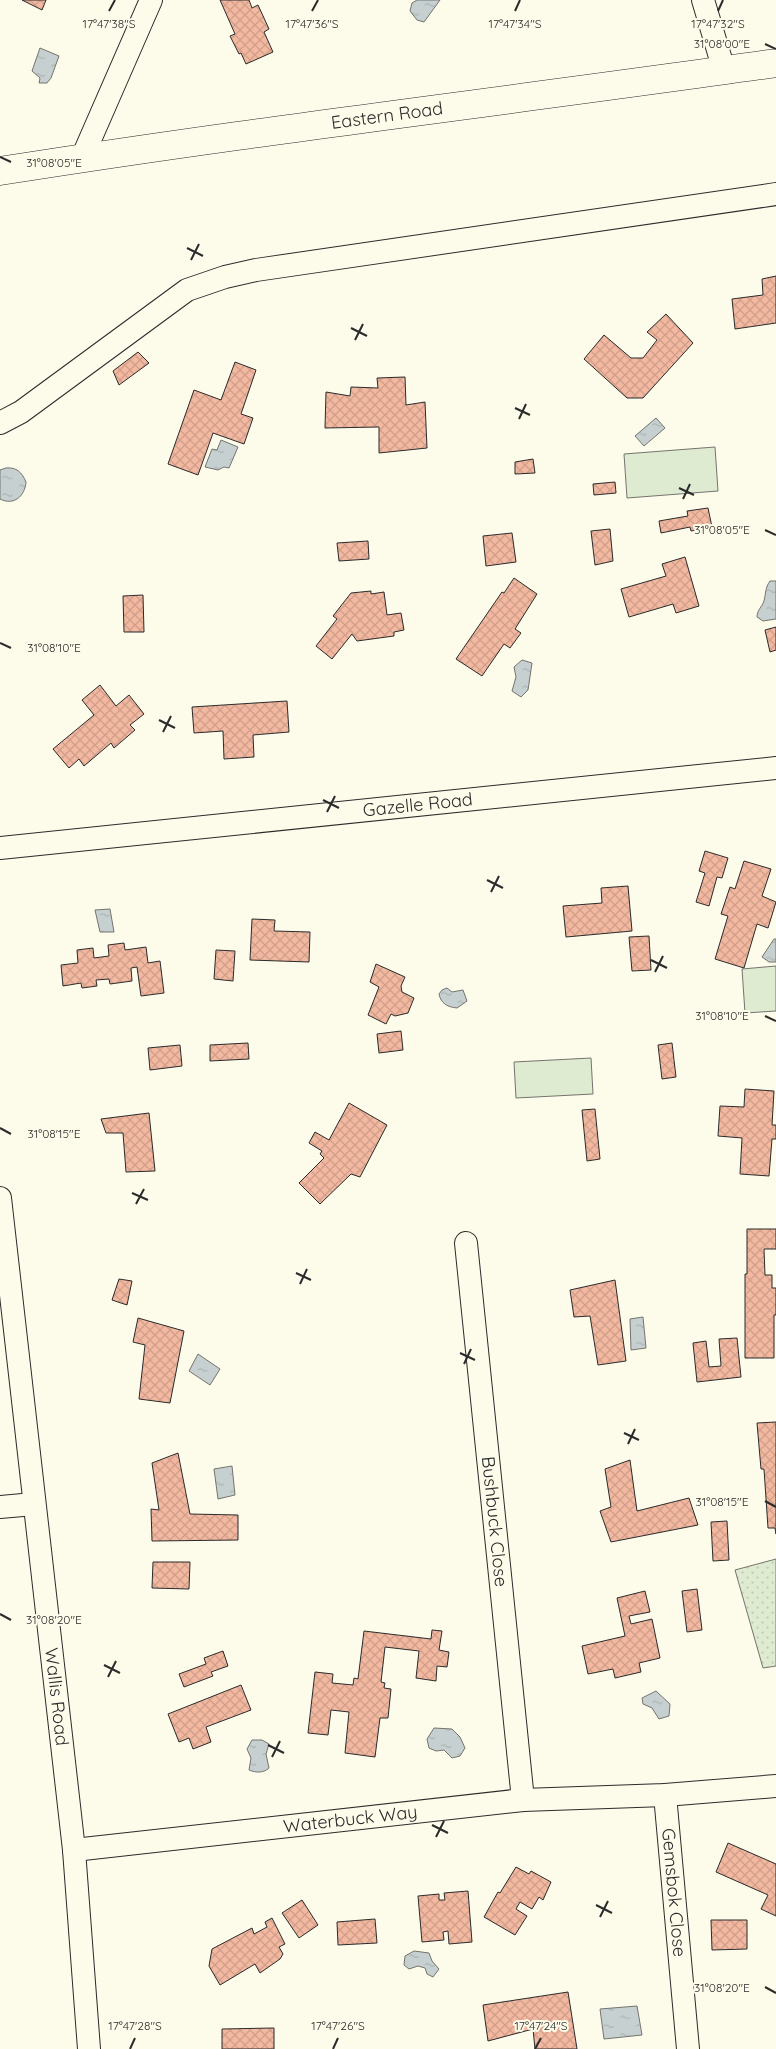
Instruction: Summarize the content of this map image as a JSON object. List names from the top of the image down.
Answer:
{
  "streets": {
    "main road": ["Eastern Road"],
    "street": [
      "Gazelle Road",
      "Bushbuck Close",
      "Wallis Road",
      "Waterbuck Way",
      "Gemsbok Close"
    ]
  },
  "crossings": [
    ["Bushbuck Close", "Waterbuck Way"],
    ["Wallis Road", "Waterbuck Way"],
    ["Waterbuck Way", "Gemsbok Close"]
  ],
  "coordinates": [
    "17°47'38\"S",
    "17°47'36\"S",
    "17°47'34\"S",
    "17°47'32\"S",
    "31°08'00\"E",
    "31°08'05\"E",
    "31°08'10\"E",
    "31°08'15\"E",
    "31°08'20\"E",
    "17°47'28\"S",
    "17°47'26\"S",
    "17°47'24\"S"
  ]
}
